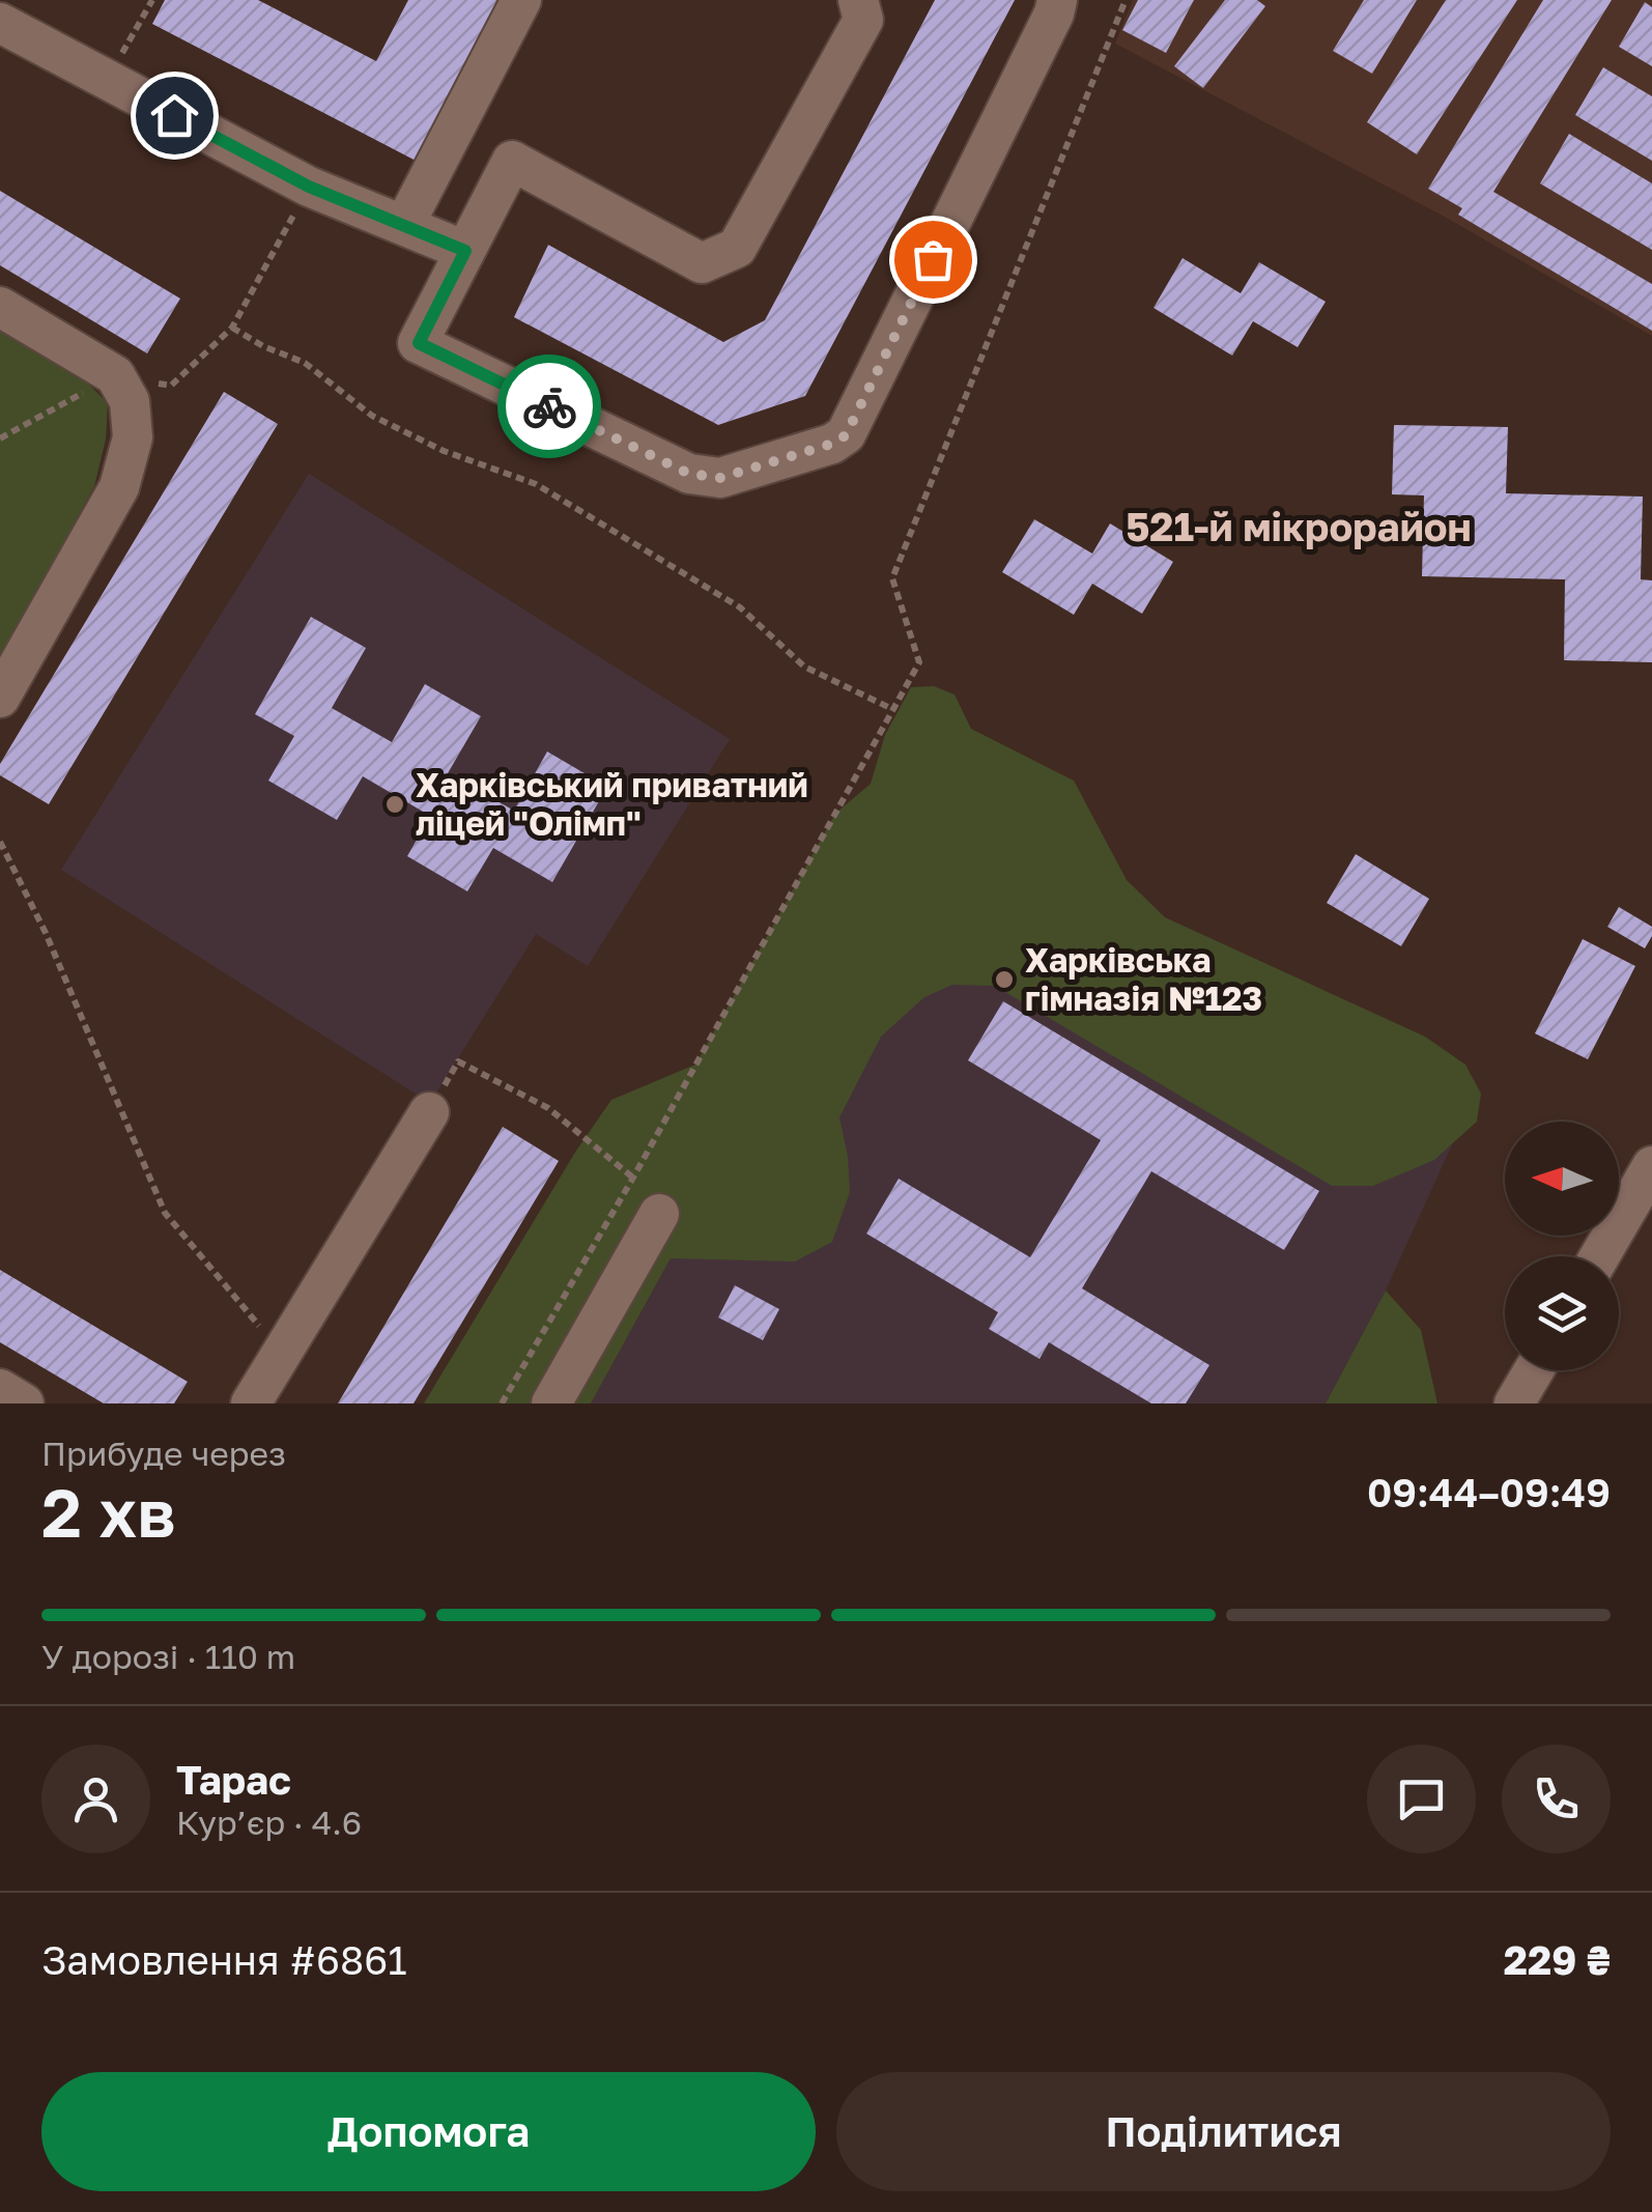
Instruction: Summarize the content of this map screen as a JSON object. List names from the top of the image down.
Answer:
{
  "districts": ["521-й мікрорайон"],
  "places": ["Харківський приватний ліцей \"Олімп\"", "Харківська гімназія №123"],
  "north": "left",
  "page": {
    "heading": ["2 хв", "Прибуде через", "09:44–09:49"],
    "panel": [
      "Тарас",
      "Кур’єр · 4.6",
      "Замовлення #6861",
      "229 ₴"
    ],
    "bar": "У дорозі · 110 m",
    "buttons": ["Допомога", "Поділитися"]
  }
}
